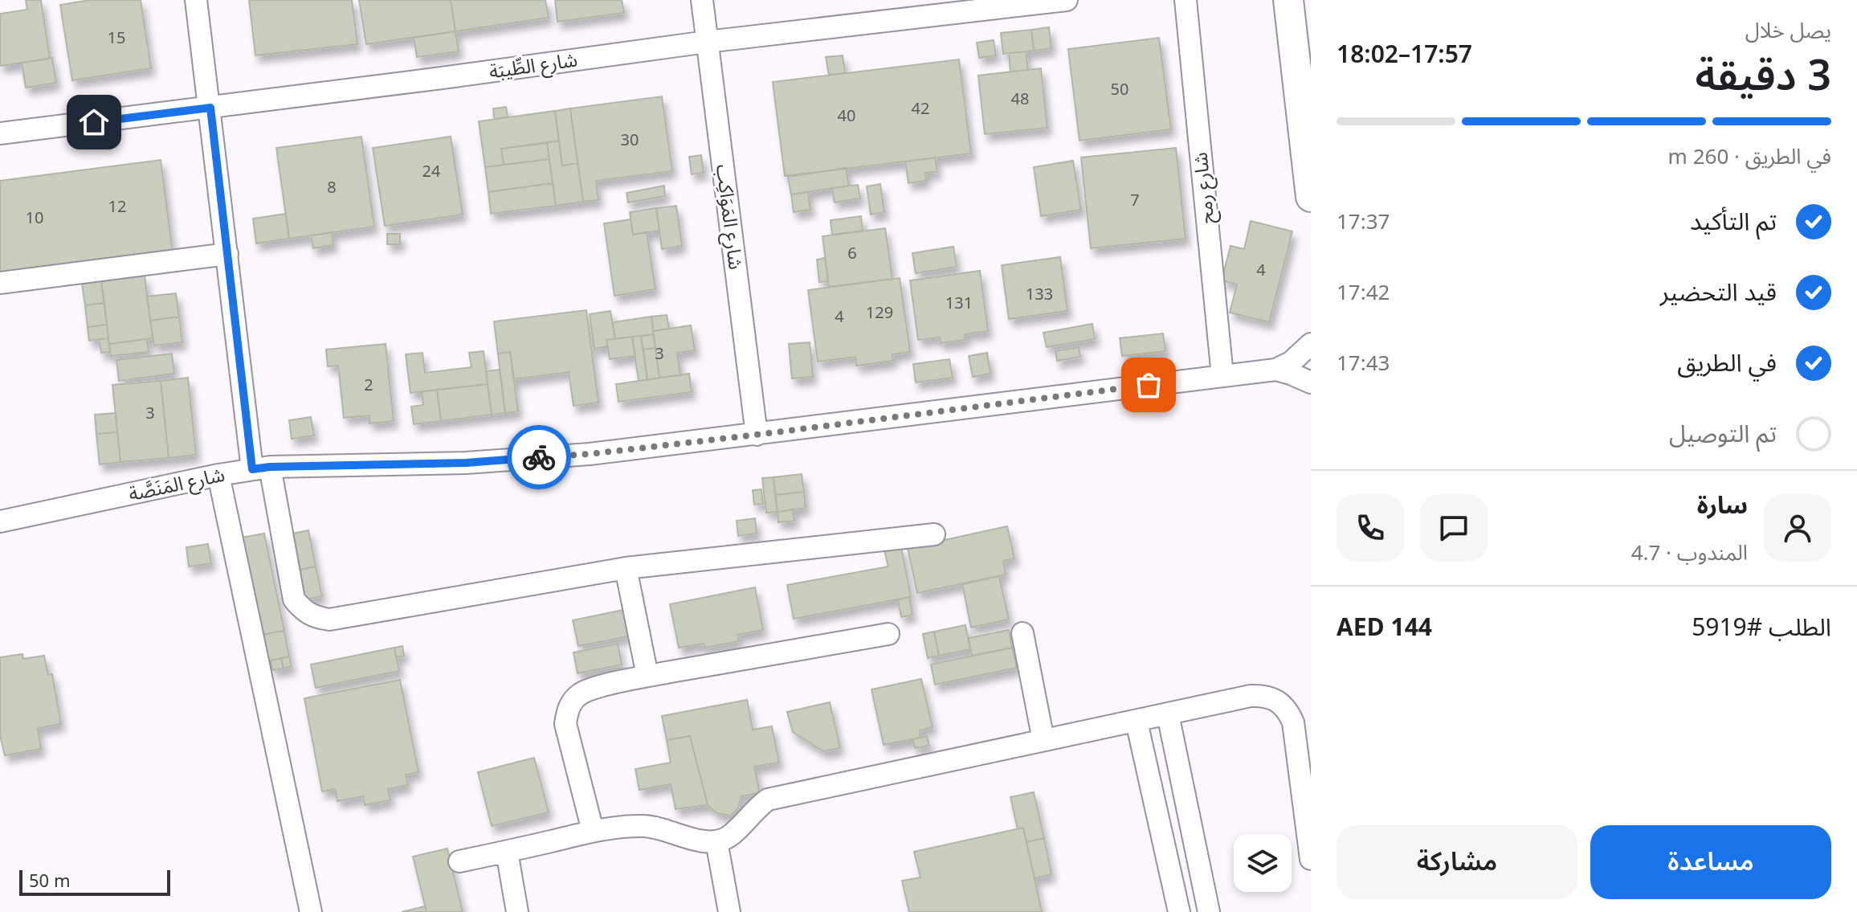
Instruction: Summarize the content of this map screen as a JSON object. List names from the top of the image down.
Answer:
{
  "streets": {
    "street": [
      "شارع الطِّيبَة",
      "شارع رمح",
      "شارع المَوَاكِب",
      "شارع المَنَصَّة"
    ]
  },
  "crossings": [
    ["شارع الطِّيبَة", "شارع المَوَاكِب"],
    ["شارع رمح", "شارع المَنَصَّة"],
    ["شارع المَوَاكِب", "شارع المَنَصَّة"]
  ],
  "house_numbers": [
    "15",
    "50",
    "48",
    "42",
    "40",
    "30",
    "24",
    "8",
    "7",
    "12",
    "10",
    "6",
    "4",
    "133",
    "131",
    "129",
    "4",
    "3",
    "2",
    "3"
  ],
  "scale_bar": "50 m",
  "page": {
    "heading": ["3 دقيقة", "يصل خلال", "17:57–18:02"],
    "panel": [
      "سارة",
      "المندوب · 4.7",
      "الطلب #5919",
      "AED 144"
    ],
    "bar": "في الطريق · 260 m",
    "list": [
      ["تم التأكيد", "17:37"],
      ["قيد التحضير", "17:42"],
      ["في الطريق", "17:43"],
      "تم التوصيل"
    ],
    "buttons": ["مساعدة", "مشاركة"],
    "scale": "50 m"
  }
}
